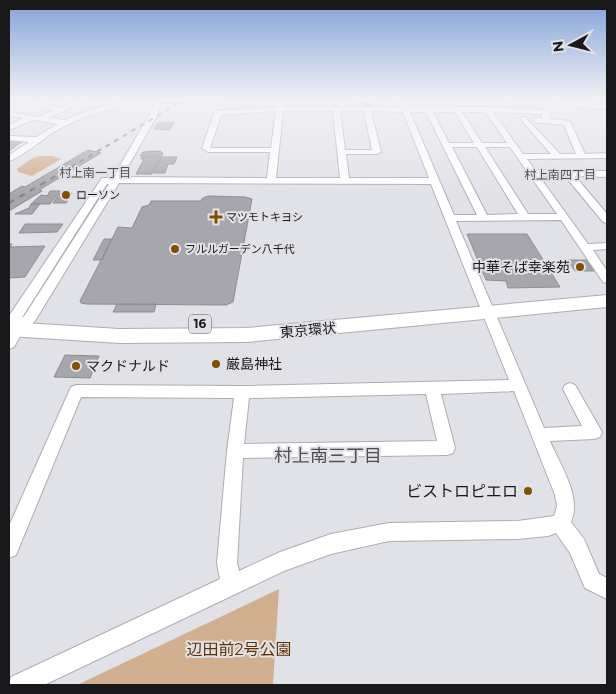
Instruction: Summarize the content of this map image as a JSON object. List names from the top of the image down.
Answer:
{
  "streets": {
    "highway": ["16", "東京環状"]
  },
  "districts": ["村上南一丁目", "村上南四丁目", "村上南三丁目"],
  "parks": ["辺田前2号公園"],
  "places": {
    "other": [
      "ローソン",
      "フルルガーデン八千代",
      "中華そば幸楽苑",
      "厳島神社",
      "マクドナルド",
      "ビストロピエロ"
    ],
    "health": ["マツモトキヨシ"]
  },
  "north": "left"
}
